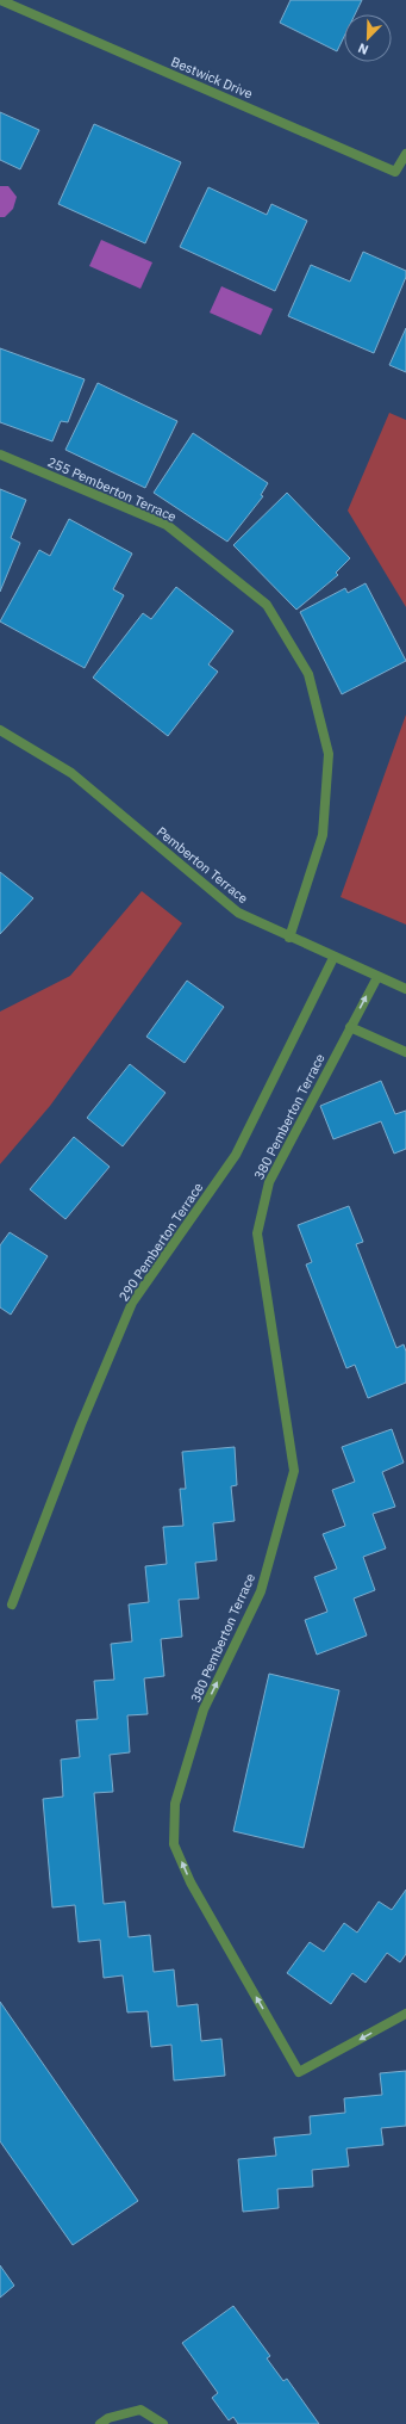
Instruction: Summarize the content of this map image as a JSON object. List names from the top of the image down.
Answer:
{
  "streets": {
    "street": [
      "Bestwick Drive",
      "255 Pemberton Terrace",
      "Pemberton Terrace",
      "380 Pemberton Terrace",
      "290 Pemberton Terrace"
    ]
  },
  "crossings": [
    ["255 Pemberton Terrace", "Pemberton Terrace"],
    ["Pemberton Terrace", "380 Pemberton Terrace"],
    ["Pemberton Terrace", "290 Pemberton Terrace"]
  ],
  "north": "bottom left"
}
